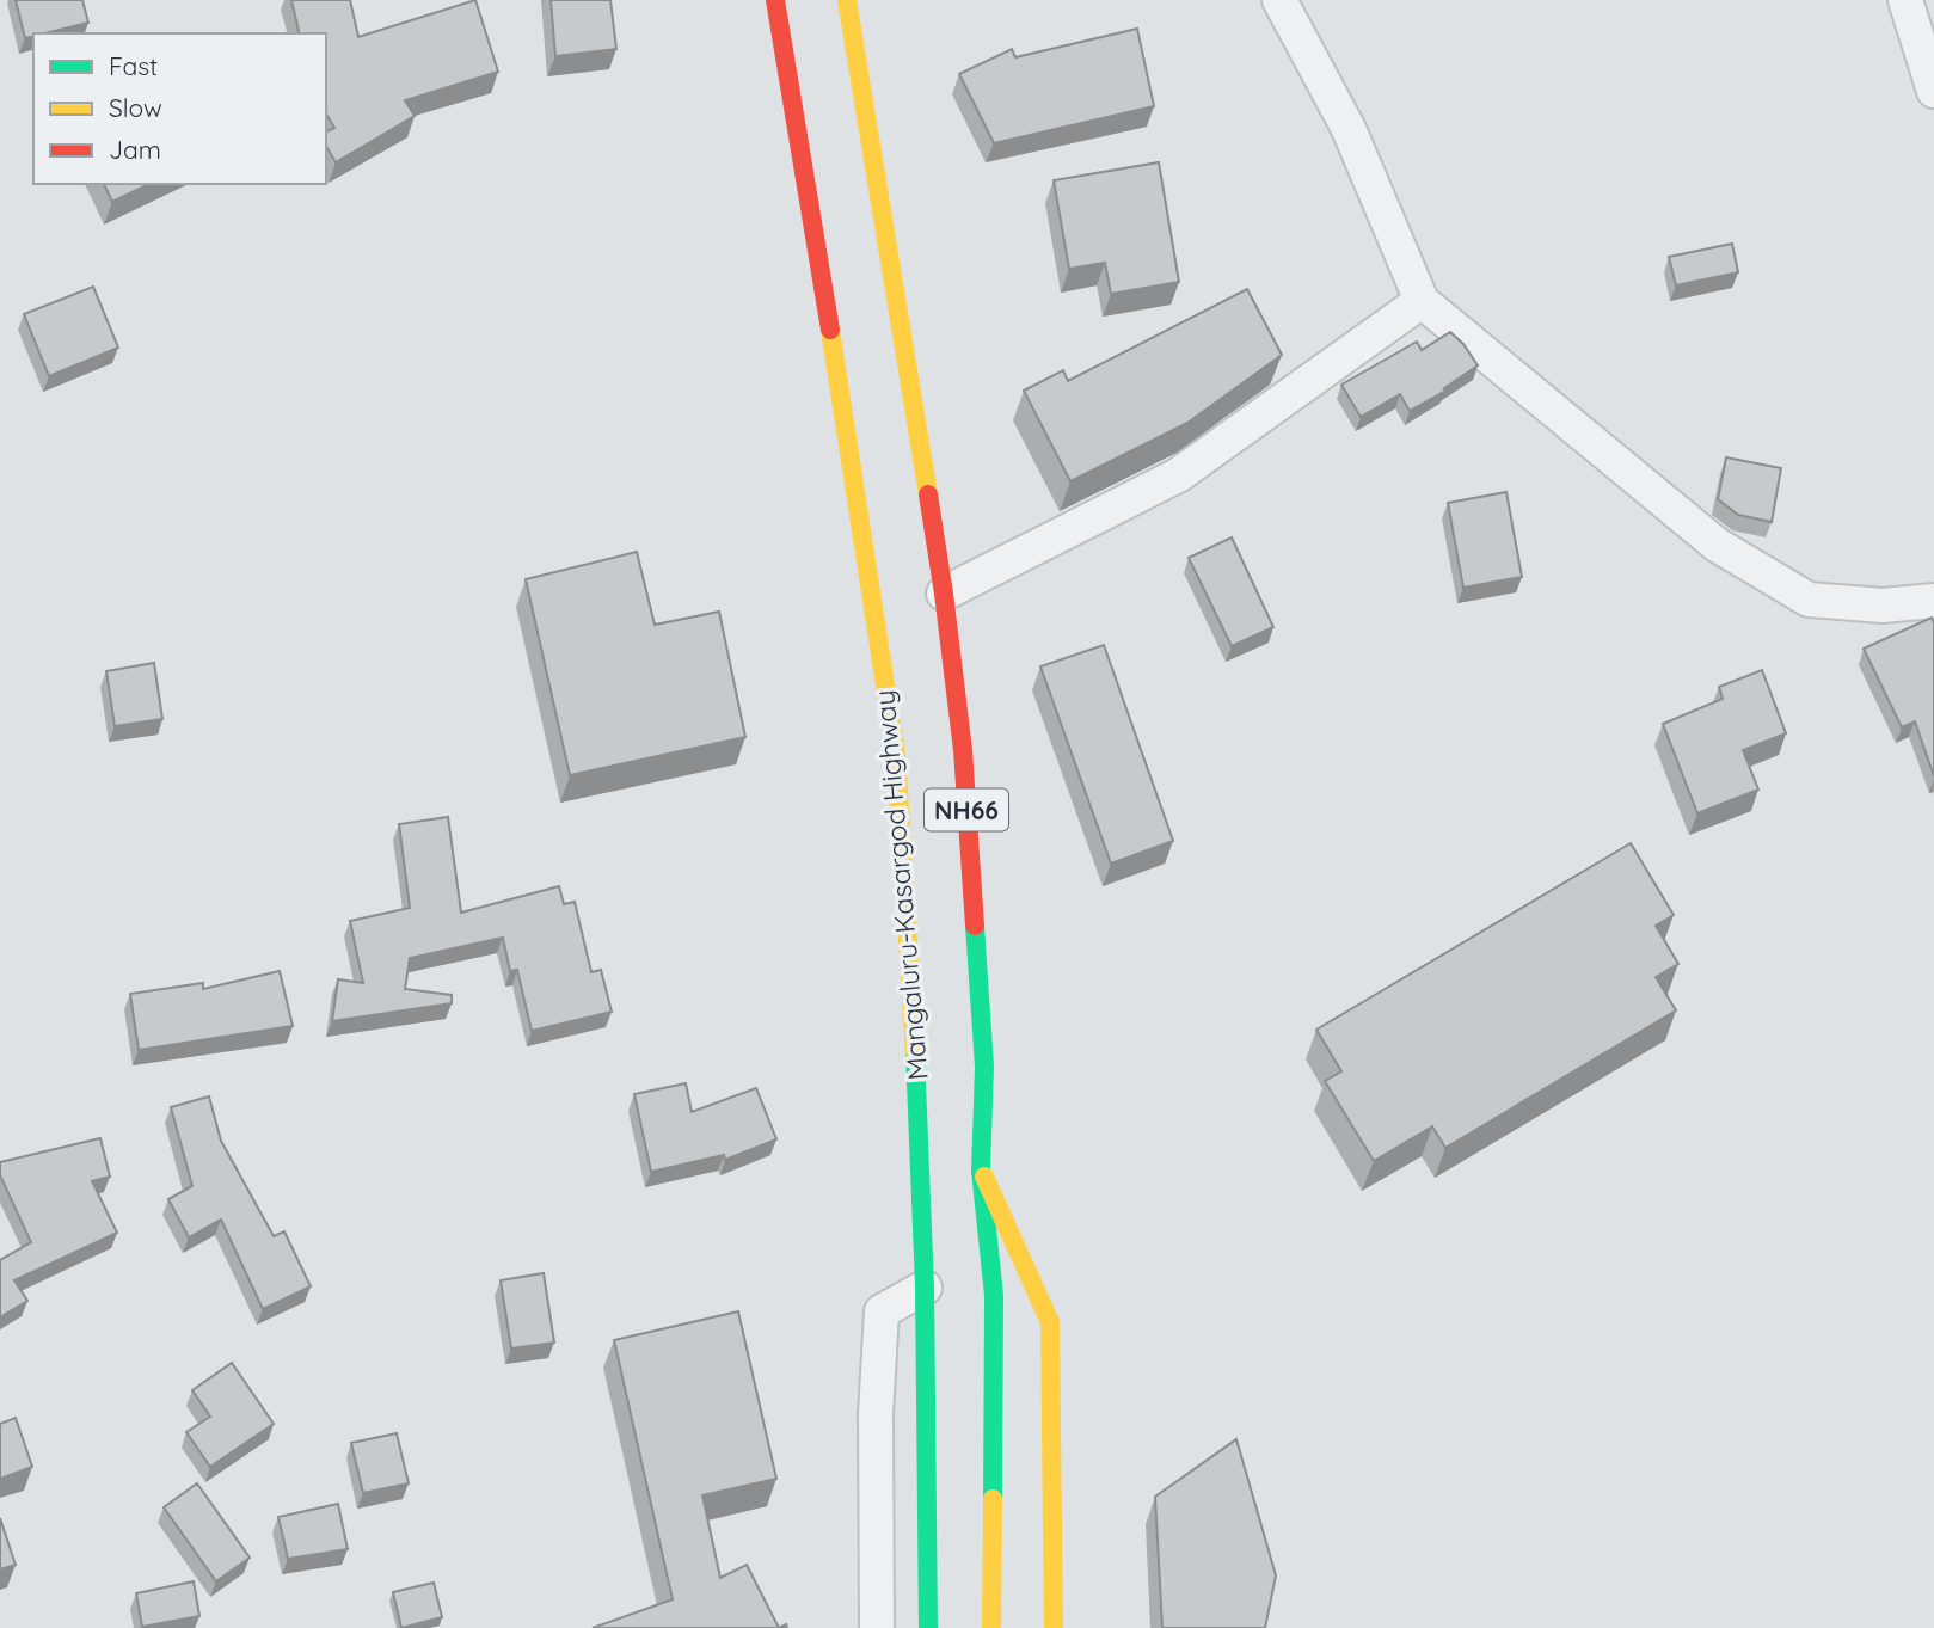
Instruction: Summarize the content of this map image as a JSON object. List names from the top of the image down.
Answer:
{
  "streets": {
    "main road": ["NH66", "Mangaluru-Kasargod Highway"]
  },
  "legend": ["Fast", "Slow", "Jam"]
}
